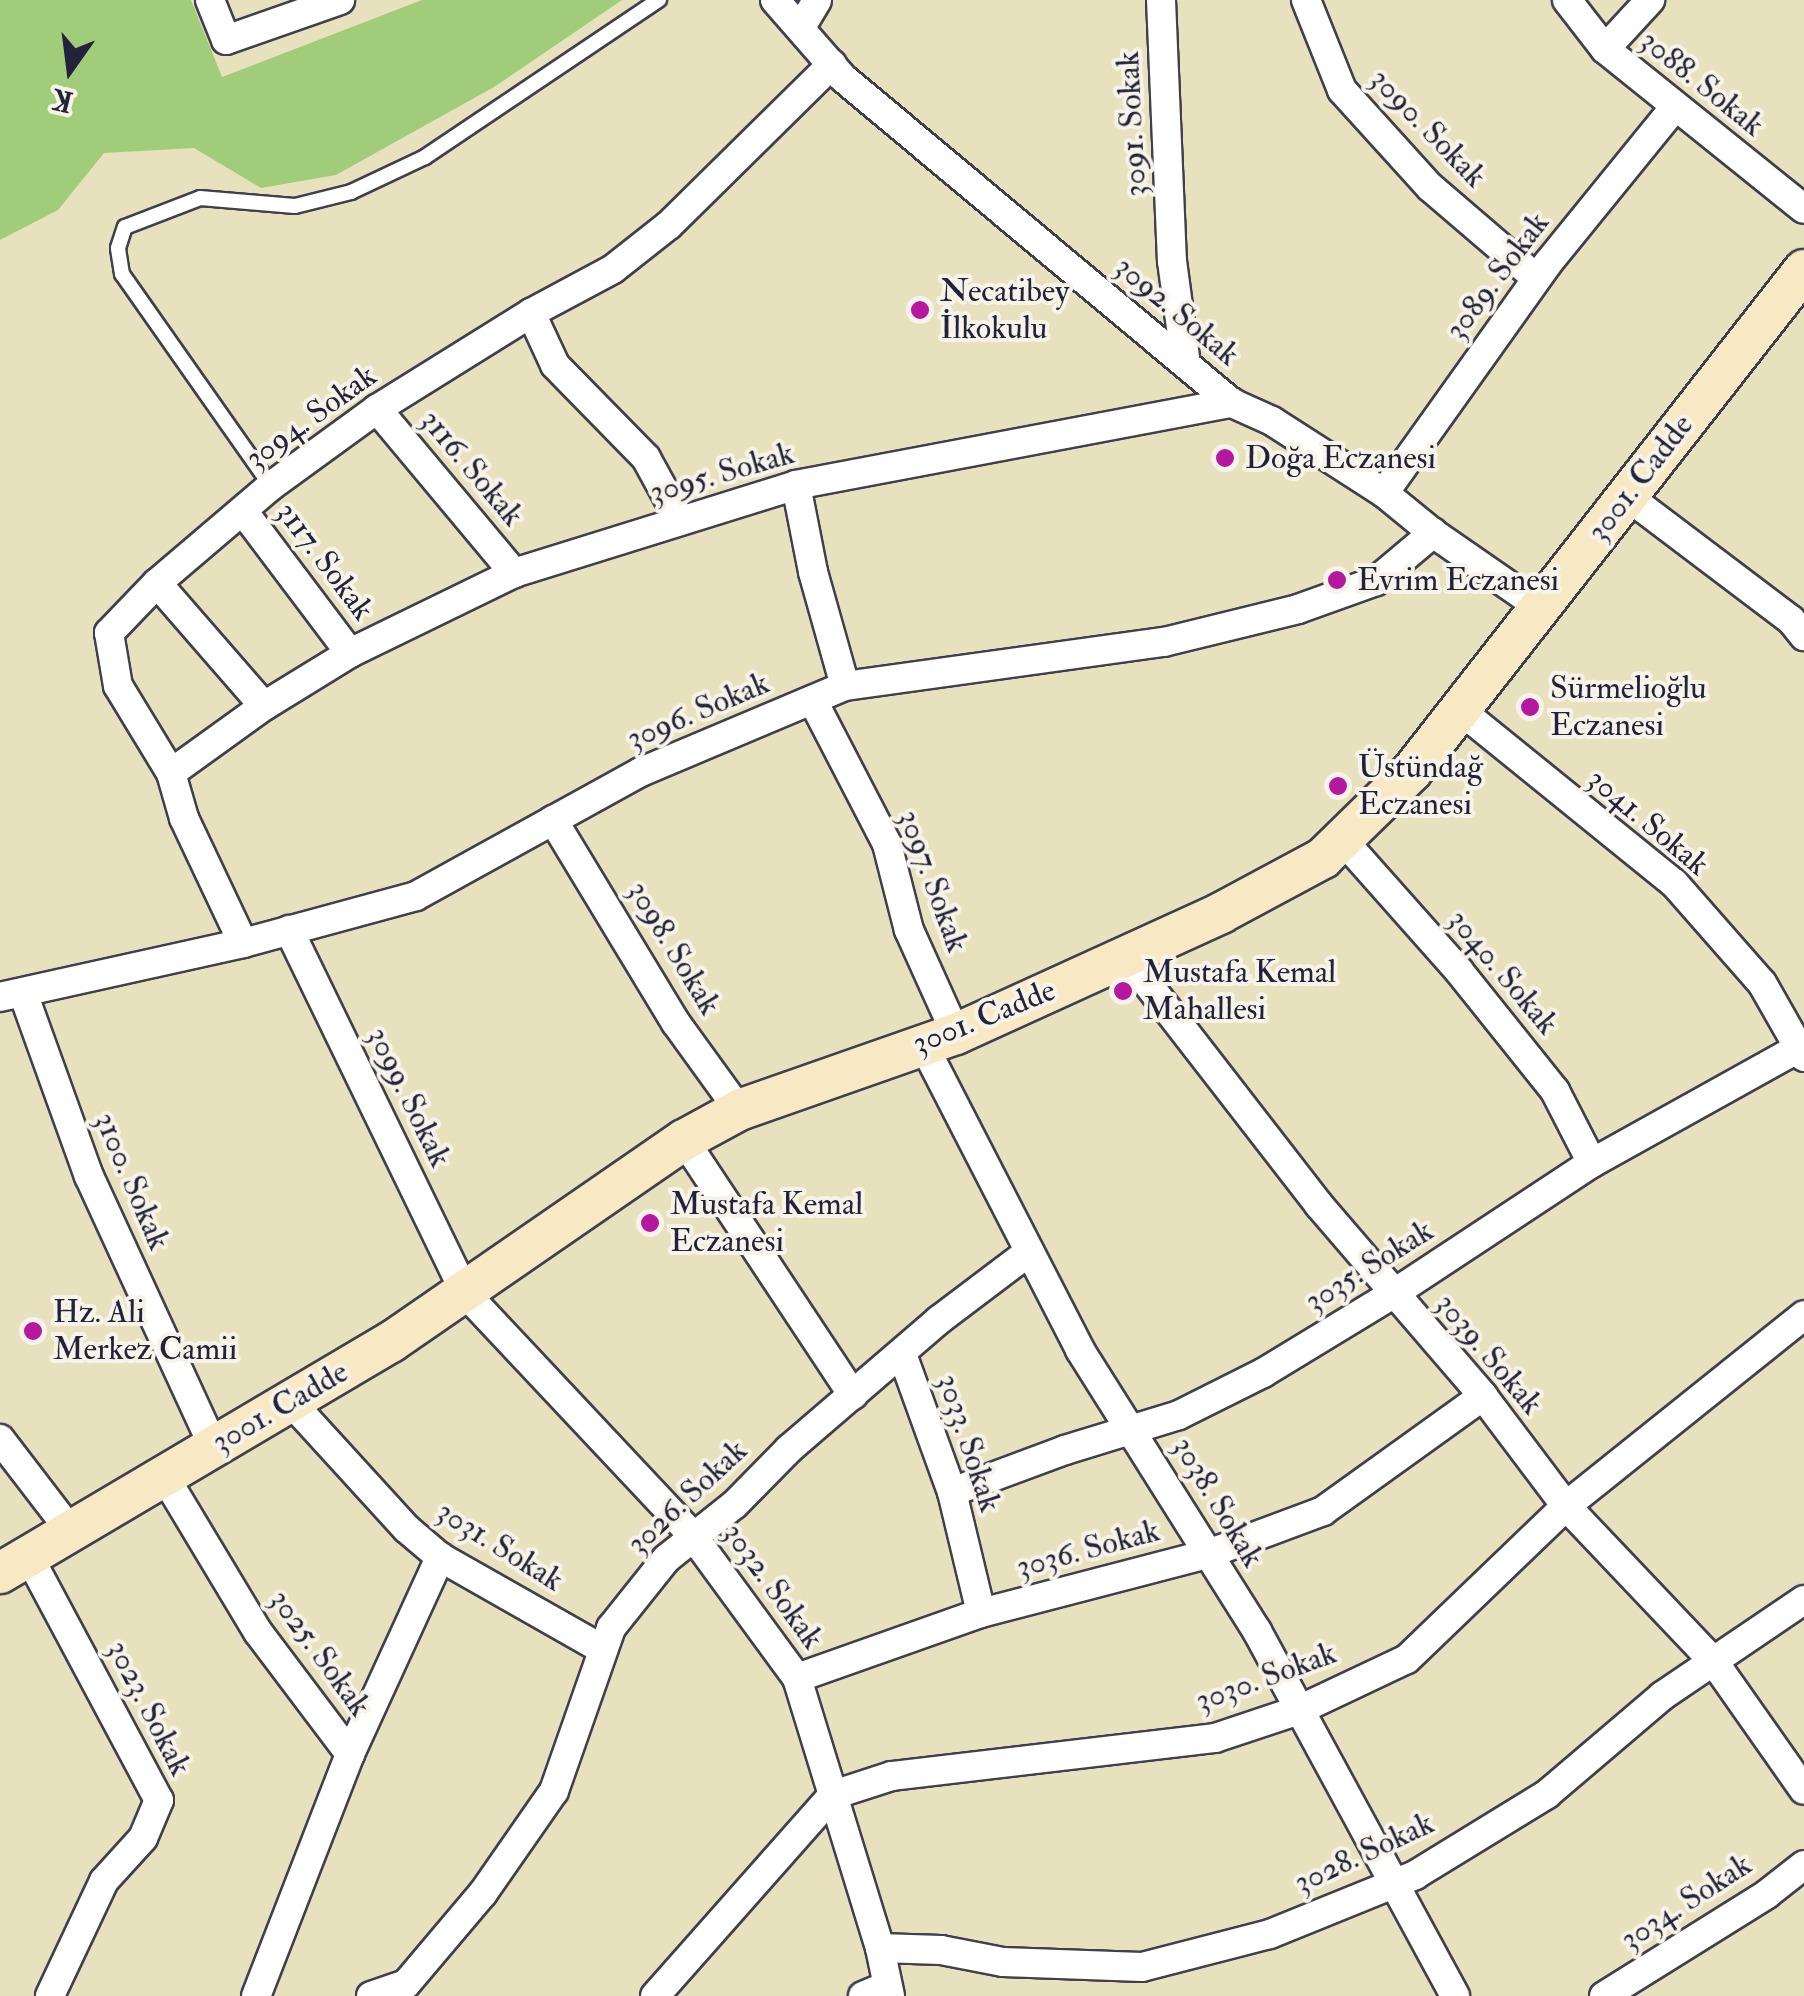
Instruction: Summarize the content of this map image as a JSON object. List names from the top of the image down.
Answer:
{
  "streets": {
    "street": [
      "3088. Sokak",
      "3091. Sokak",
      "3090. Sokak",
      "3089. Sokak",
      "3092. Sokak",
      "3094. Sokak",
      "3116. Sokak",
      "3095. Sokak",
      "3001. Cadde",
      "3117. Sokak",
      "3096. Sokak",
      "3041. Sokak",
      "3097. Sokak",
      "3098. Sokak",
      "3040. Sokak",
      "3099. Sokak",
      "3100. Sokak",
      "3035. Sokak",
      "3039. Sokak",
      "3033. Sokak",
      "3026. Sokak",
      "3038. Sokak",
      "3031. Sokak",
      "3036. Sokak",
      "3032. Sokak",
      "3025. Sokak",
      "3030. Sokak",
      "3023. Sokak",
      "3028. Sokak",
      "3034. Sokak"
    ]
  },
  "crossings": [
    ["3088. Sokak", "3089. Sokak"],
    ["3091. Sokak", "3092. Sokak"],
    ["3090. Sokak", "3089. Sokak"],
    ["3089. Sokak", "3092. Sokak"],
    ["3092. Sokak", "3094. Sokak"],
    ["3092. Sokak", "3095. Sokak"],
    ["3092. Sokak", "3001. Cadde"],
    ["3092. Sokak", "3096. Sokak"],
    ["3094. Sokak", "3116. Sokak"],
    ["3094. Sokak", "3095. Sokak"],
    ["3094. Sokak", "3117. Sokak"],
    ["3094. Sokak", "3096. Sokak"],
    ["3116. Sokak", "3095. Sokak"],
    ["3095. Sokak", "3117. Sokak"],
    ["3001. Cadde", "3041. Sokak"],
    ["3001. Cadde", "3097. Sokak"],
    ["3001. Cadde", "3098. Sokak"],
    ["3001. Cadde", "3040. Sokak"],
    ["3001. Cadde", "3099. Sokak"],
    ["3001. Cadde", "3100. Sokak"],
    ["3001. Cadde", "3039. Sokak"],
    ["3001. Cadde", "3038. Sokak"],
    ["3001. Cadde", "3031. Sokak"],
    ["3001. Cadde", "3032. Sokak"],
    ["3001. Cadde", "3025. Sokak"],
    ["3001. Cadde", "3023. Sokak"],
    ["3096. Sokak", "3097. Sokak"],
    ["3096. Sokak", "3098. Sokak"],
    ["3096. Sokak", "3099. Sokak"],
    ["3096. Sokak", "3100. Sokak"],
    ["3041. Sokak", "3035. Sokak"],
    ["3097. Sokak", "3038. Sokak"],
    ["3040. Sokak", "3035. Sokak"],
    ["3099. Sokak", "3032. Sokak"],
    ["3035. Sokak", "3039. Sokak"],
    ["3035. Sokak", "3033. Sokak"],
    ["3035. Sokak", "3038. Sokak"],
    ["3039. Sokak", "3036. Sokak"],
    ["3039. Sokak", "3030. Sokak"],
    ["3039. Sokak", "3028. Sokak"],
    ["3033. Sokak", "3026. Sokak"],
    ["3033. Sokak", "3036. Sokak"],
    ["3026. Sokak", "3038. Sokak"],
    ["3026. Sokak", "3031. Sokak"],
    ["3026. Sokak", "3032. Sokak"],
    ["3038. Sokak", "3036. Sokak"],
    ["3038. Sokak", "3030. Sokak"],
    ["3038. Sokak", "3028. Sokak"],
    ["3036. Sokak", "3032. Sokak"],
    ["3032. Sokak", "3030. Sokak"],
    ["3032. Sokak", "3028. Sokak"]
  ],
  "places": [
    "Necatibey İlkokulu",
    "Doğa Eczanesi",
    "Evrim Eczanesi",
    "Sürmelioğlu Eczanesi",
    "Üstündağ Eczanesi",
    "Mustafa Kemal Mahallesi",
    "Mustafa Kemal Eczanesi",
    "Hz. Ali Merkez Camii"
  ],
  "north": "bottom"
}
